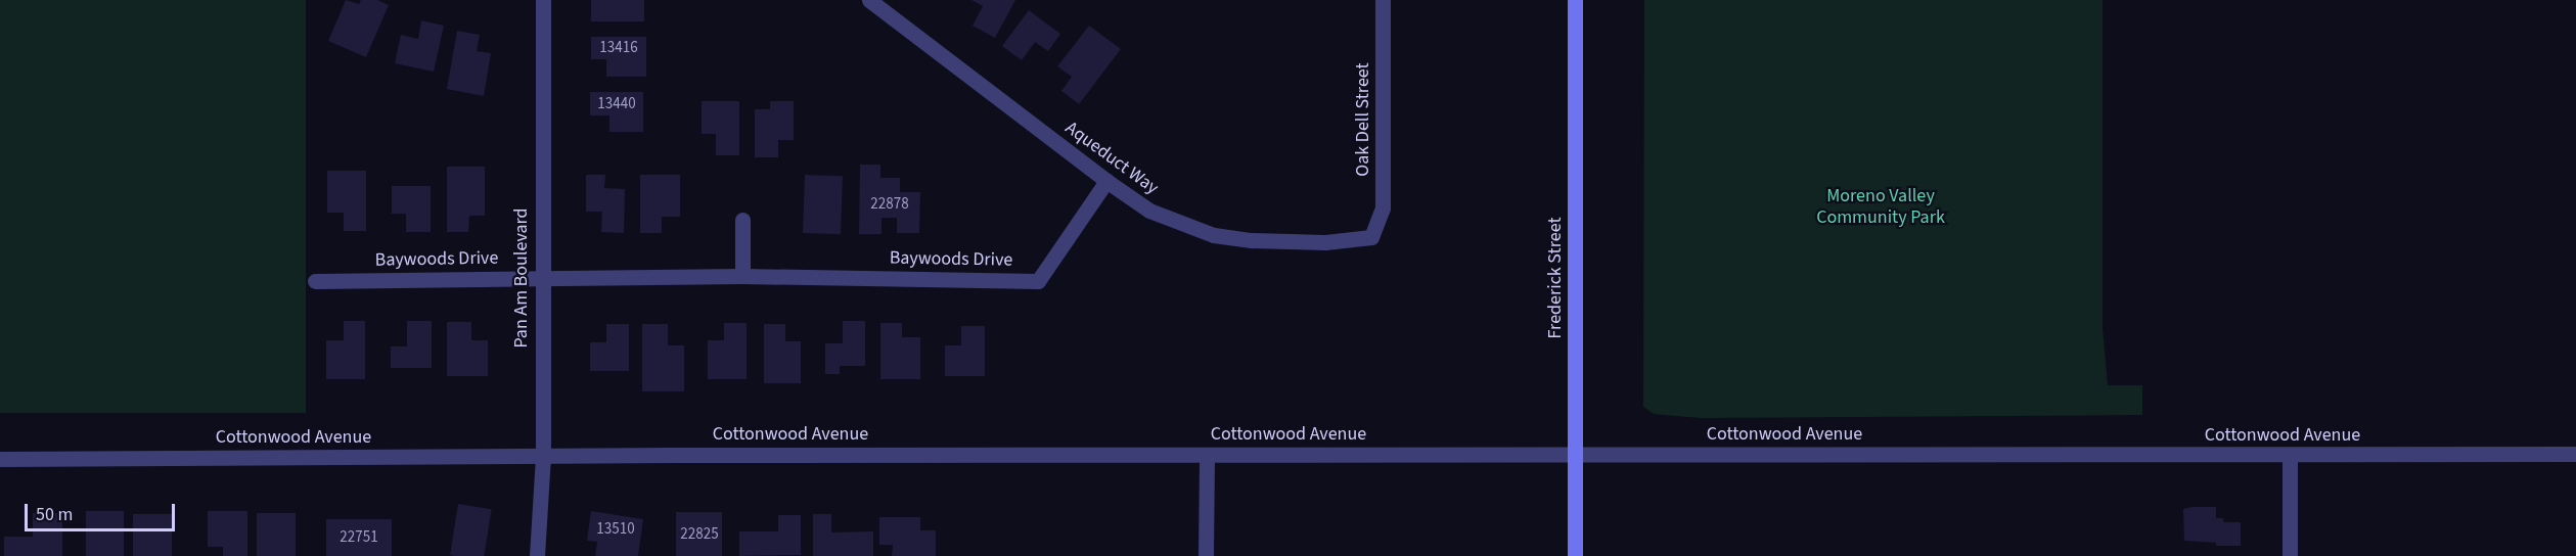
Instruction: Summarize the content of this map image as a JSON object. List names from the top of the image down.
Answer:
{
  "streets": {
    "main road": ["Frederick Street"],
    "street": [
      "Oak Dell Street",
      "Aqueduct Way",
      "Baywoods Drive",
      "Pan Am Boulevard",
      "Cottonwood Avenue"
    ]
  },
  "crossings": [
    ["Oak Dell Street", "Aqueduct Way"],
    ["Aqueduct Way", "Baywoods Drive"],
    ["Baywoods Drive", "Pan Am Boulevard"],
    ["Pan Am Boulevard", "Cottonwood Avenue"],
    ["Frederick Street", "Cottonwood Avenue"]
  ],
  "parks": ["Moreno Valley Community Park"],
  "house_numbers": [
    "13416",
    "13440",
    "22878",
    "13510",
    "22825",
    "22751"
  ],
  "scale_bar": "50 m"
}
